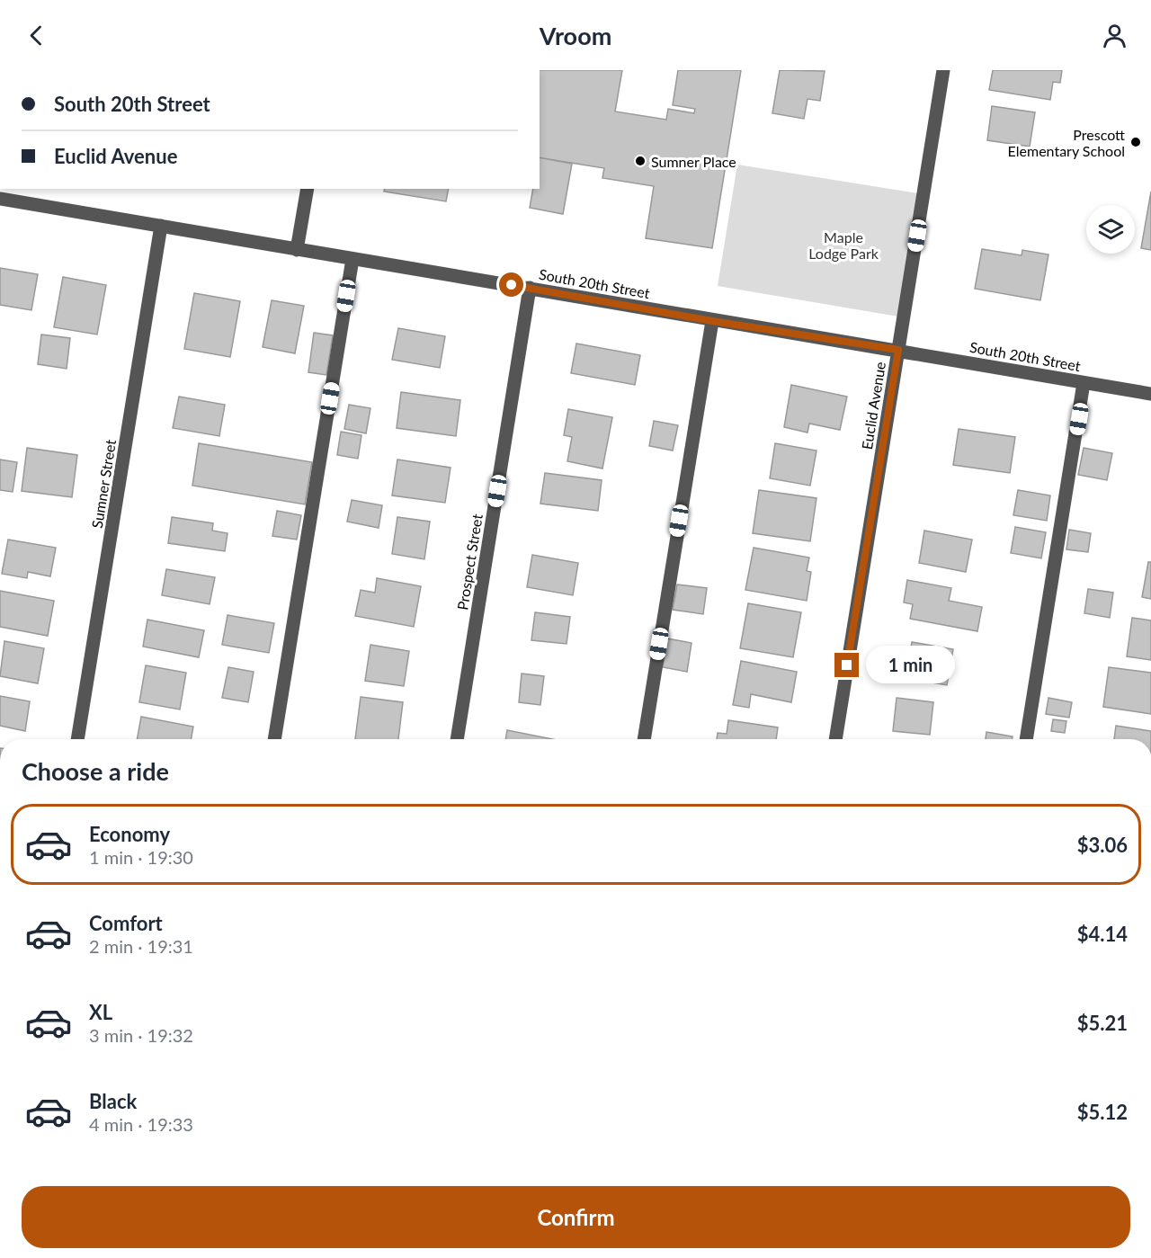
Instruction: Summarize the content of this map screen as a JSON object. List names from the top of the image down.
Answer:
{
  "streets": {
    "street": [
      "South 20th Street",
      "Euclid Avenue",
      "Sumner Street",
      "Prospect Street"
    ]
  },
  "crossings": [
    ["South 20th Street", "Euclid Avenue"],
    ["South 20th Street", "Sumner Street"],
    ["South 20th Street", "Prospect Street"]
  ],
  "parks": ["Maple Lodge Park"],
  "places": ["Prescott Elementary School", "Sumner Place"],
  "page": {
    "header": "Vroom",
    "banner": ["South 20th Street", "Euclid Avenue"],
    "bubble": "1 min",
    "heading": "Choose a ride",
    "list": [
      {
        "name": "Economy",
        "note": "1 min · 19:30",
        "value": "$3.06"
      },
      {
        "name": "Comfort",
        "note": "2 min · 19:31",
        "value": "$4.14"
      },
      {
        "name": "XL",
        "note": "3 min · 19:32",
        "value": "$5.21"
      },
      {
        "name": "Black",
        "note": "4 min · 19:33",
        "value": "$5.12"
      }
    ],
    "buttons": "Confirm"
  }
}
